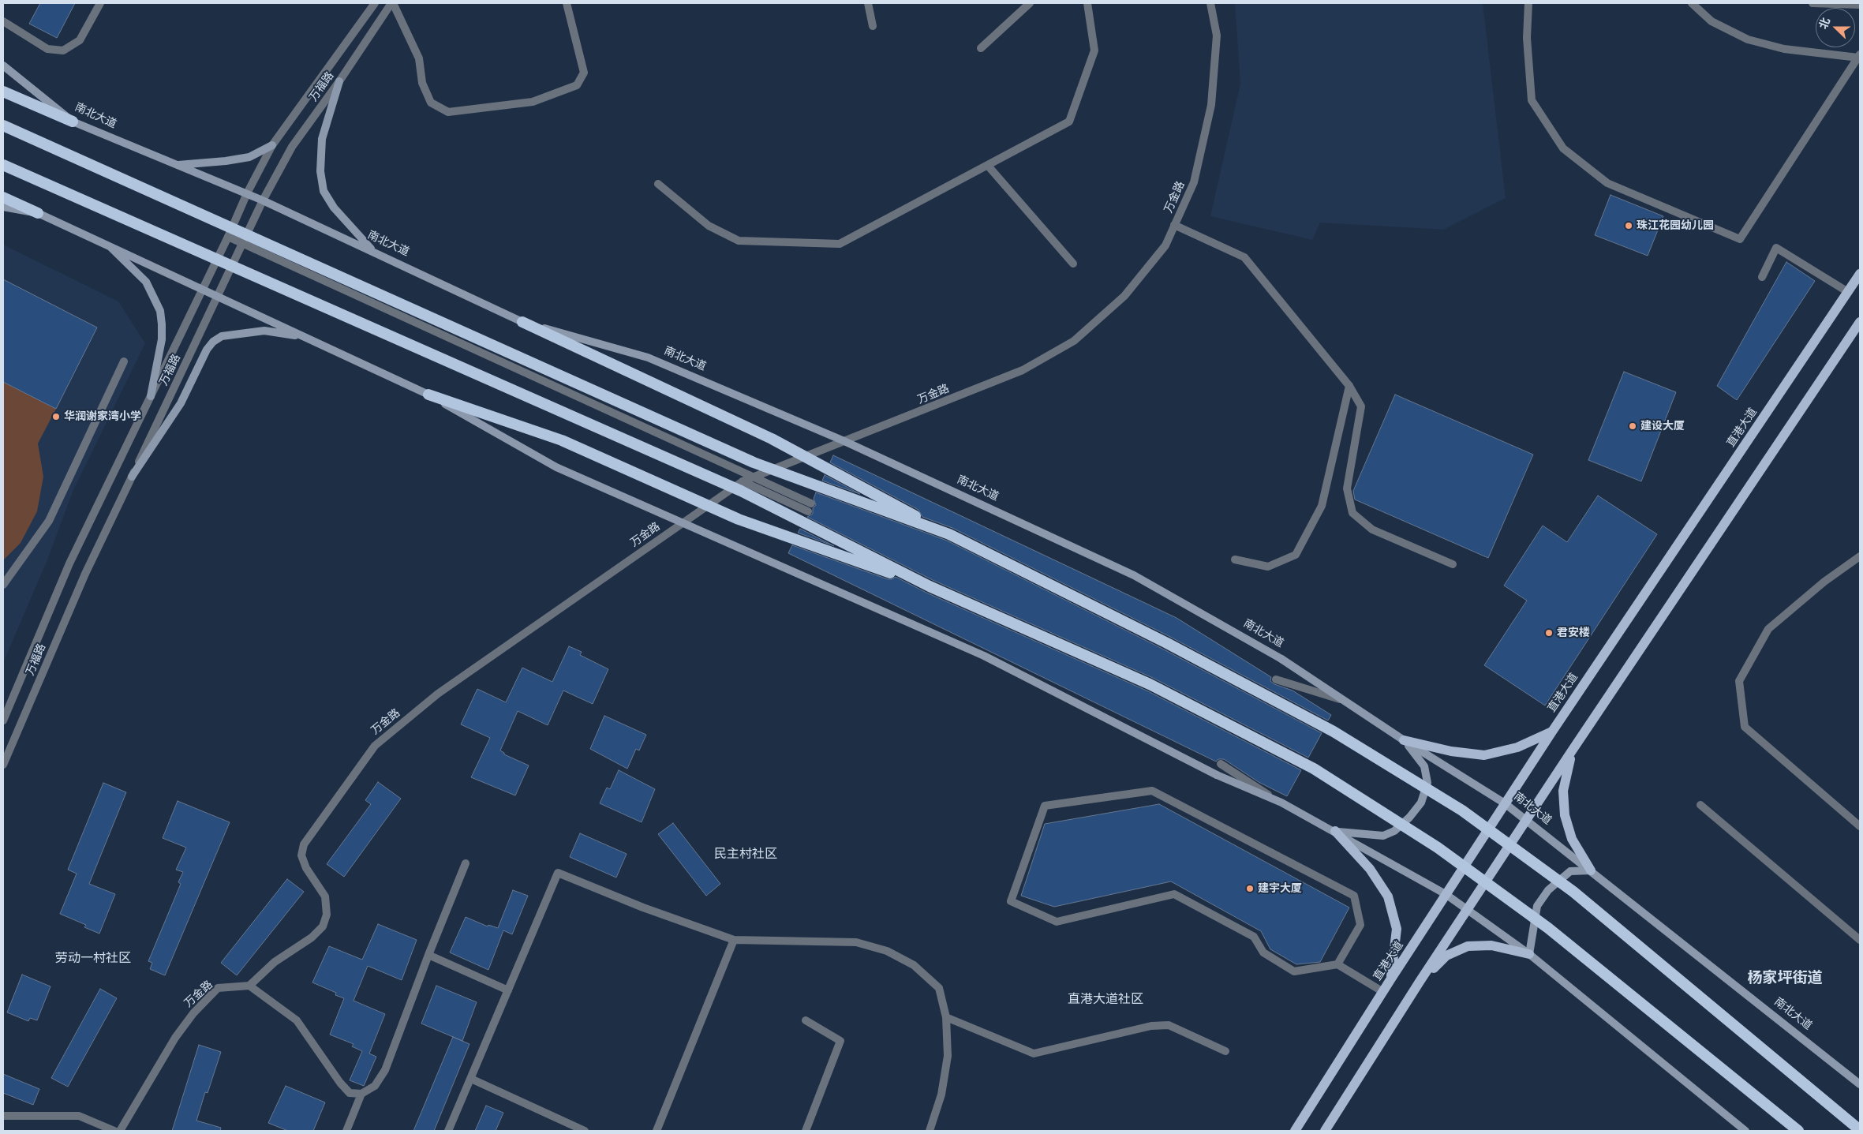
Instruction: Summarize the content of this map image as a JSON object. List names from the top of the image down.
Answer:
{
  "streets": {
    "main road": ["南北大道", "直港大道"],
    "street": ["万福路", "万金路"]
  },
  "crossings": [
    ["万福路", "南北大道"],
    ["南北大道", "直港大道"]
  ],
  "districts": [
    "民主村社区",
    "劳动一村社区",
    "杨家坪街道",
    "直港大道社区"
  ],
  "places": [
    "珠江花园幼儿园",
    "华润谢家湾小学",
    "建设大厦",
    "君安楼",
    "建宇大厦"
  ],
  "north": "left"
}
